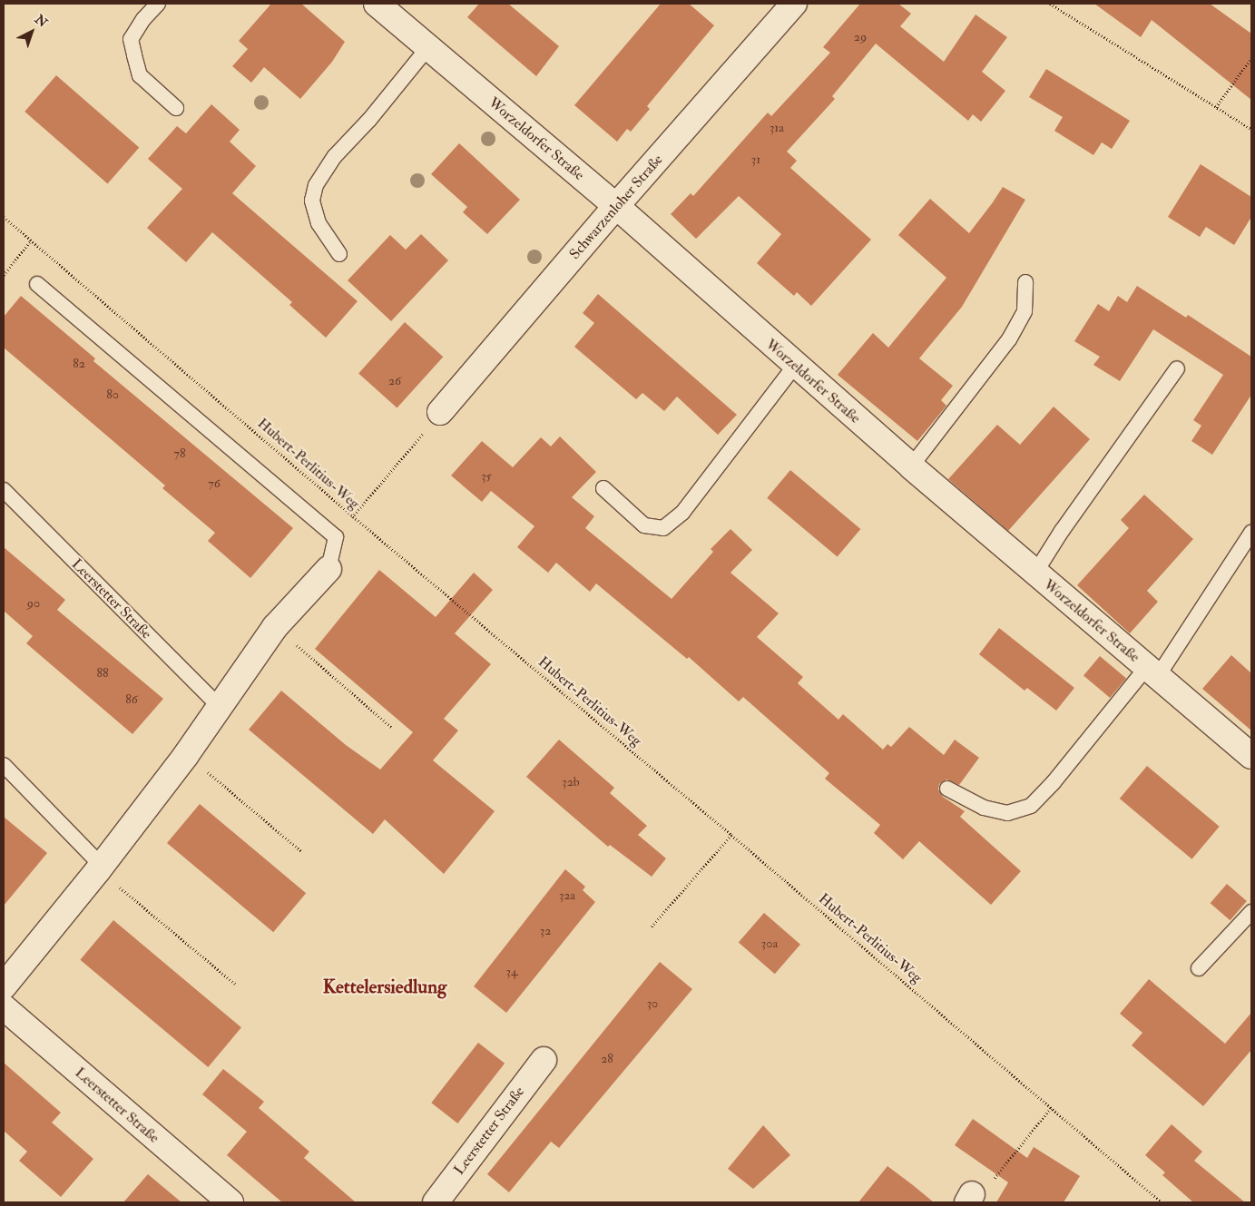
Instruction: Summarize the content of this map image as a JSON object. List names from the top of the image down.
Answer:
{
  "streets": {
    "street": ["Worzeldorfer Straße", "Schwarzenloher Straße", "Leerstetter Straße"],
    "path": ["Hubert-Perlitius-Weg"]
  },
  "crossings": [
    ["Worzeldorfer Straße", "Schwarzenloher Straße"]
  ],
  "districts": ["Kettelersiedlung"],
  "house_numbers": [
    "29",
    "31a",
    "31",
    "82",
    "26",
    "80",
    "78",
    "35",
    "76",
    "90",
    "88",
    "86",
    "32b",
    "32a",
    "32",
    "30a",
    "34",
    "30",
    "28"
  ],
  "north": "top right"
}
